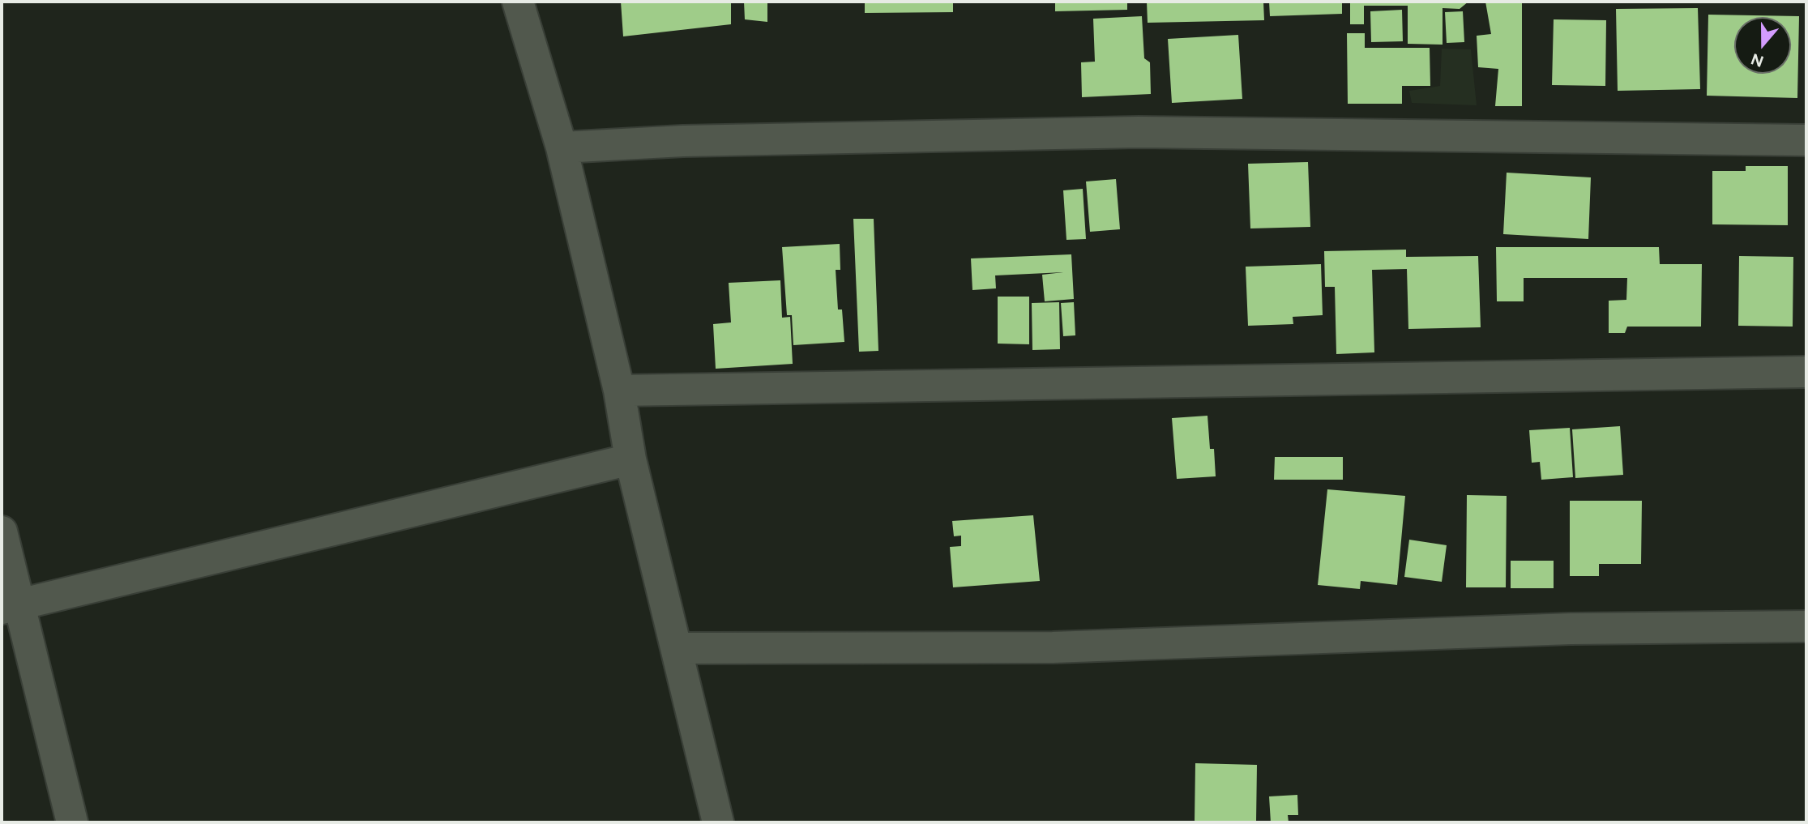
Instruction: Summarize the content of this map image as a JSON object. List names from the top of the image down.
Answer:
{
  "north": "bottom"
}
